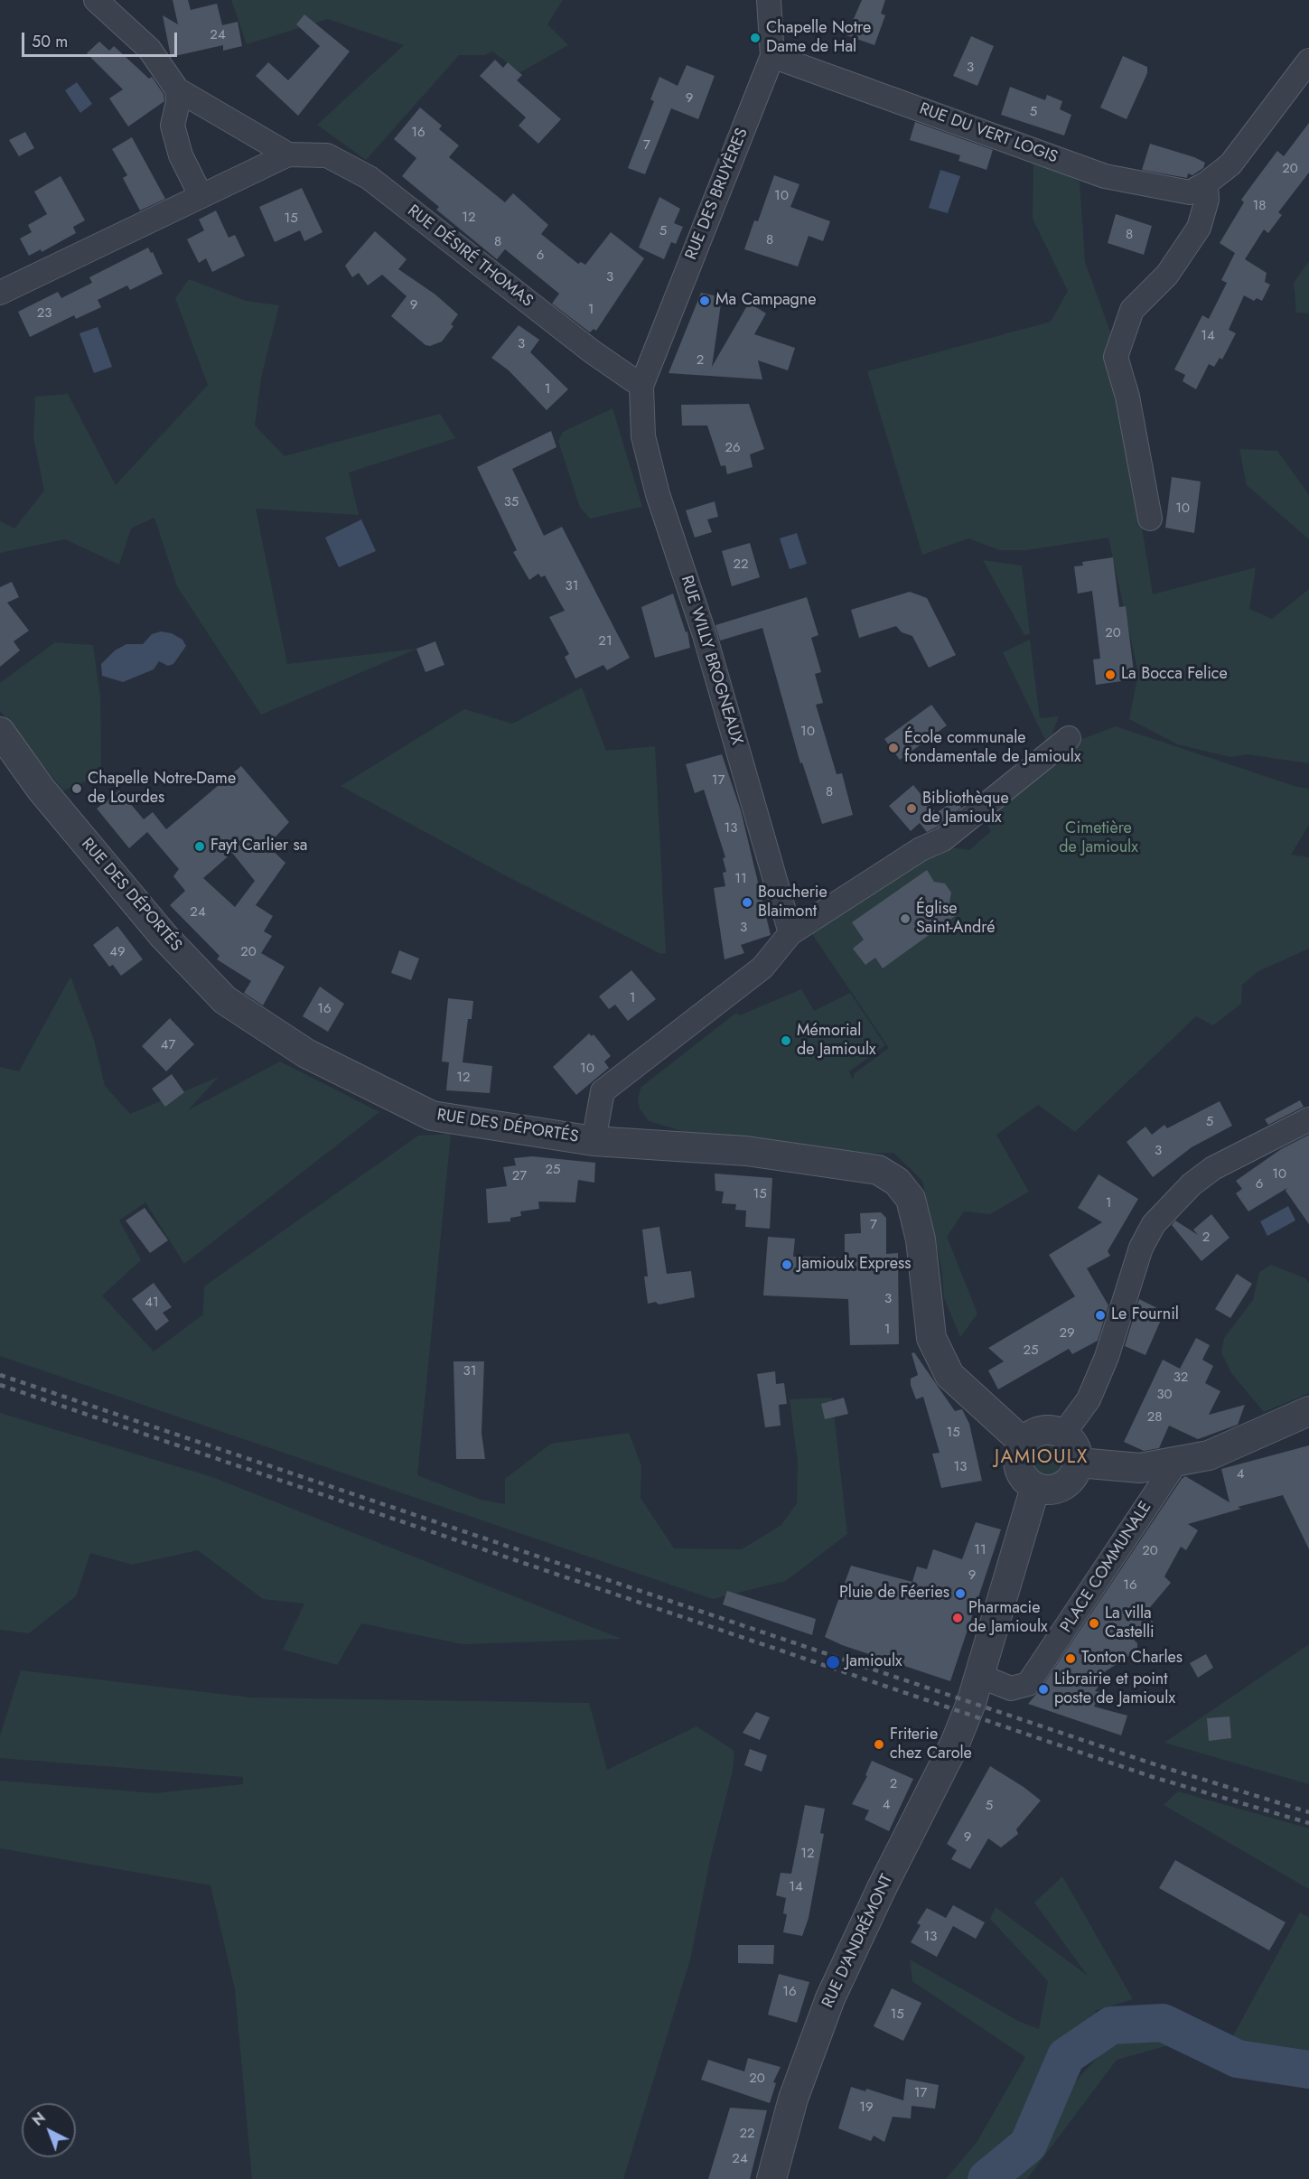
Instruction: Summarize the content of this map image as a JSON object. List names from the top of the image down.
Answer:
{
  "streets": {
    "street": [
      "RUE DU VERT LOGIS",
      "RUE DES BRUYÈRES",
      "RUE DÉSIRÉ THOMAS",
      "RUE WILLY BROGNEAUX",
      "RUE DES DÉPORTÉS",
      "PLACE COMMUNALE",
      "RUE D'ANDRÉMONT"
    ]
  },
  "crossings": [
    ["RUE DU VERT LOGIS", "RUE DES BRUYÈRES"],
    ["RUE DES BRUYÈRES", "RUE DÉSIRÉ THOMAS"],
    ["RUE DES BRUYÈRES", "RUE WILLY BROGNEAUX"],
    ["RUE DÉSIRÉ THOMAS", "RUE WILLY BROGNEAUX"],
    ["PLACE COMMUNALE", "RUE D'ANDRÉMONT"]
  ],
  "districts": ["JAMIOULX"],
  "parks": ["Cimetière de Jamioulx"],
  "places": [
    "Chapelle Notre Dame de Hal",
    "Ma Campagne",
    "La Bocca Felice",
    "École communale fondamentale de Jamioulx",
    "Chapelle Notre-Dame de Lourdes",
    "Bibliothèque de Jamioulx",
    "Fayt Carlier sa",
    "Boucherie Blaimont",
    "Église Saint-André",
    "Mémorial de Jamioulx",
    "Jamioulx Express",
    "Le Fournil",
    "Pluie de Féeries",
    "Pharmacie de Jamioulx",
    "La villa Castelli",
    "Tonton Charles",
    "Jamioulx",
    "Librairie et point poste de Jamioulx",
    "Friterie chez Carole"
  ],
  "house_numbers": [
    "24",
    "3",
    "9",
    "5",
    "16",
    "7",
    "20",
    "10",
    "18",
    "12",
    "15",
    "5",
    "8",
    "8",
    "8",
    "6",
    "3",
    "9",
    "1",
    "23",
    "14",
    "3",
    "2",
    "1",
    "26",
    "35",
    "10",
    "22",
    "31",
    "20",
    "21",
    "10",
    "17",
    "8",
    "13",
    "11",
    "24",
    "3",
    "49",
    "20",
    "1",
    "16",
    "47",
    "10",
    "12",
    "5",
    "3",
    "25",
    "10",
    "27",
    "6",
    "15",
    "1",
    "7",
    "2",
    "3",
    "41",
    "1",
    "29",
    "25",
    "31",
    "32",
    "30",
    "28",
    "15",
    "13",
    "4",
    "11",
    "20",
    "9",
    "16",
    "2",
    "4",
    "5",
    "9",
    "12",
    "14",
    "13",
    "16",
    "15",
    "20",
    "17",
    "19",
    "22",
    "24"
  ],
  "scale_bar": "50 m",
  "north": "top left"
}
